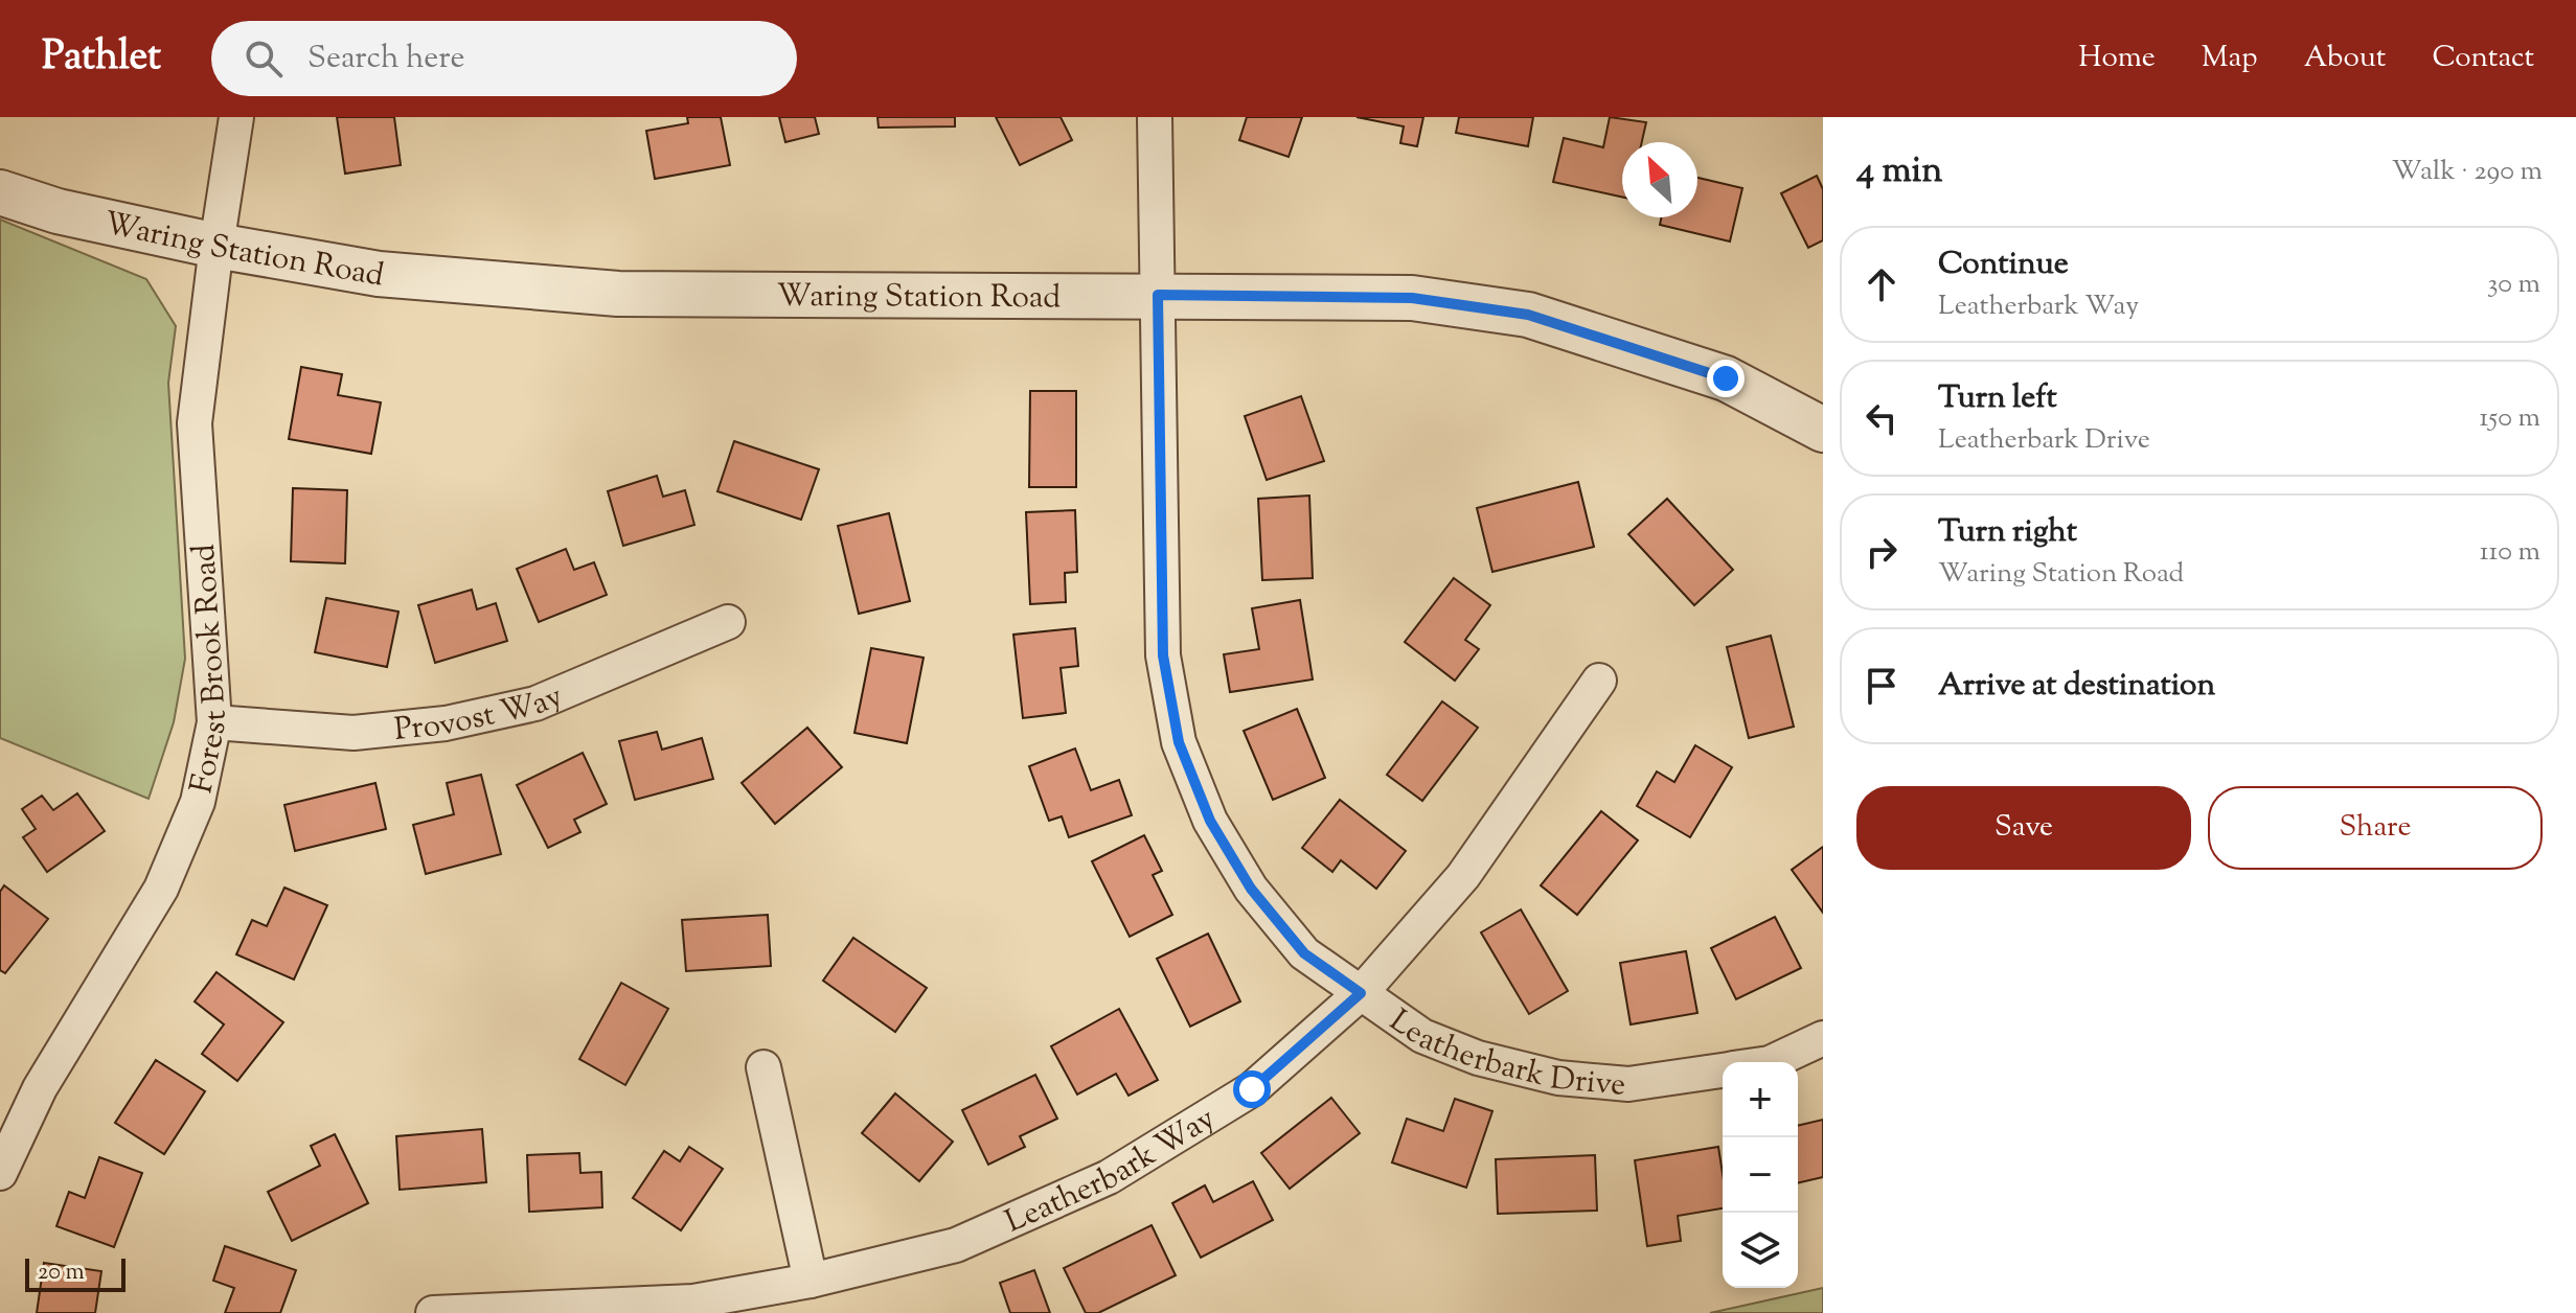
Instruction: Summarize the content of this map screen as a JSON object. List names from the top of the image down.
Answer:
{
  "streets": {
    "street": [
      "Waring Station Road",
      "Forest Brook Road",
      "Provost Way",
      "Leatherbark Drive",
      "Leatherbark Way"
    ]
  },
  "crossings": [
    ["Waring Station Road", "Forest Brook Road"],
    ["Waring Station Road", "Leatherbark Drive"],
    ["Forest Brook Road", "Provost Way"],
    ["Leatherbark Drive", "Leatherbark Way"]
  ],
  "scale_bar": "20 m",
  "north": "top left",
  "page": {
    "header": "Pathlet",
    "search": "Search here",
    "nav": [
      "Home",
      "Map",
      "About",
      "Contact"
    ],
    "heading": ["4 min", "Walk · 290 m"],
    "list": [
      ["Continue", "Leatherbark Way", "30 m"],
      ["Turn left", "Leatherbark Drive", "150 m"],
      ["Turn right", "Waring Station Road", "110 m"],
      "Arrive at destination"
    ],
    "buttons": ["Save", "Share"],
    "map_buttons": ["+", "−"],
    "scale": "20 m"
  }
}
